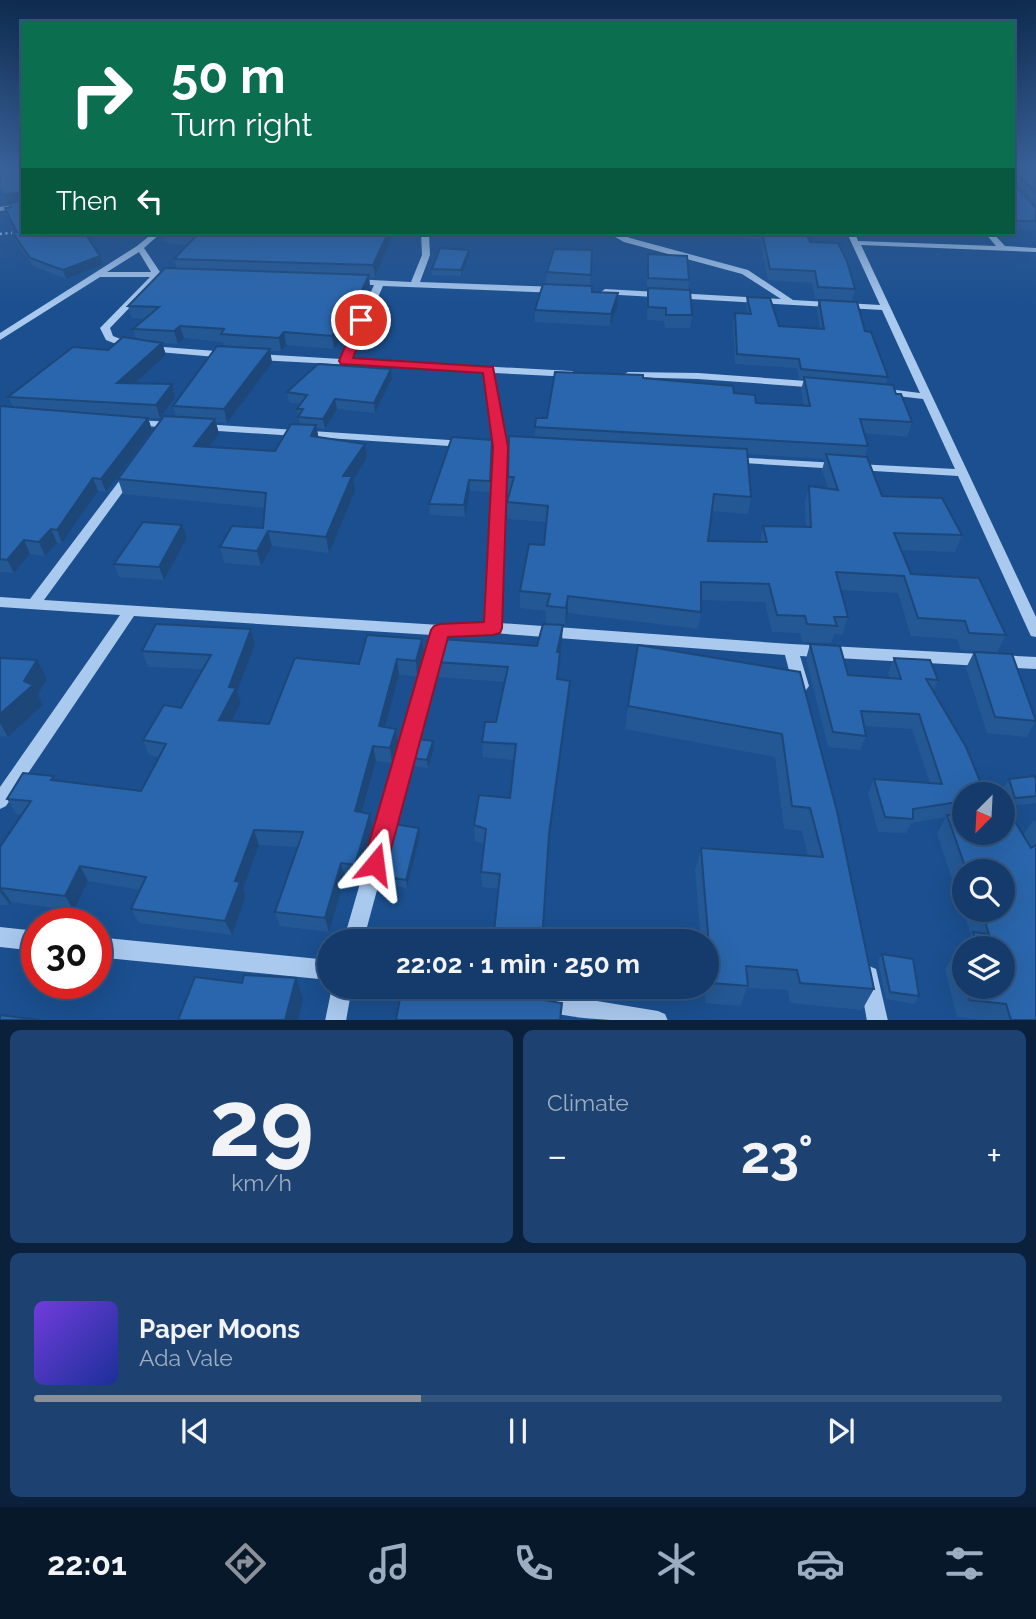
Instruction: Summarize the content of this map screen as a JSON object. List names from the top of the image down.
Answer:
{
  "north": "bottom left",
  "page": {
    "turn": ["50 m", "Turn right"],
    "then": "Then",
    "limit": "30",
    "trip": "22:02 · 1 min · 250 m",
    "tile": [
      ["29", "km/h"],
      "Climate"
    ],
    "heat": ["−", "23°", "+"],
    "song": ["Paper Moons", "Ada Vale"],
    "tabs": "22:01"
  }
}
